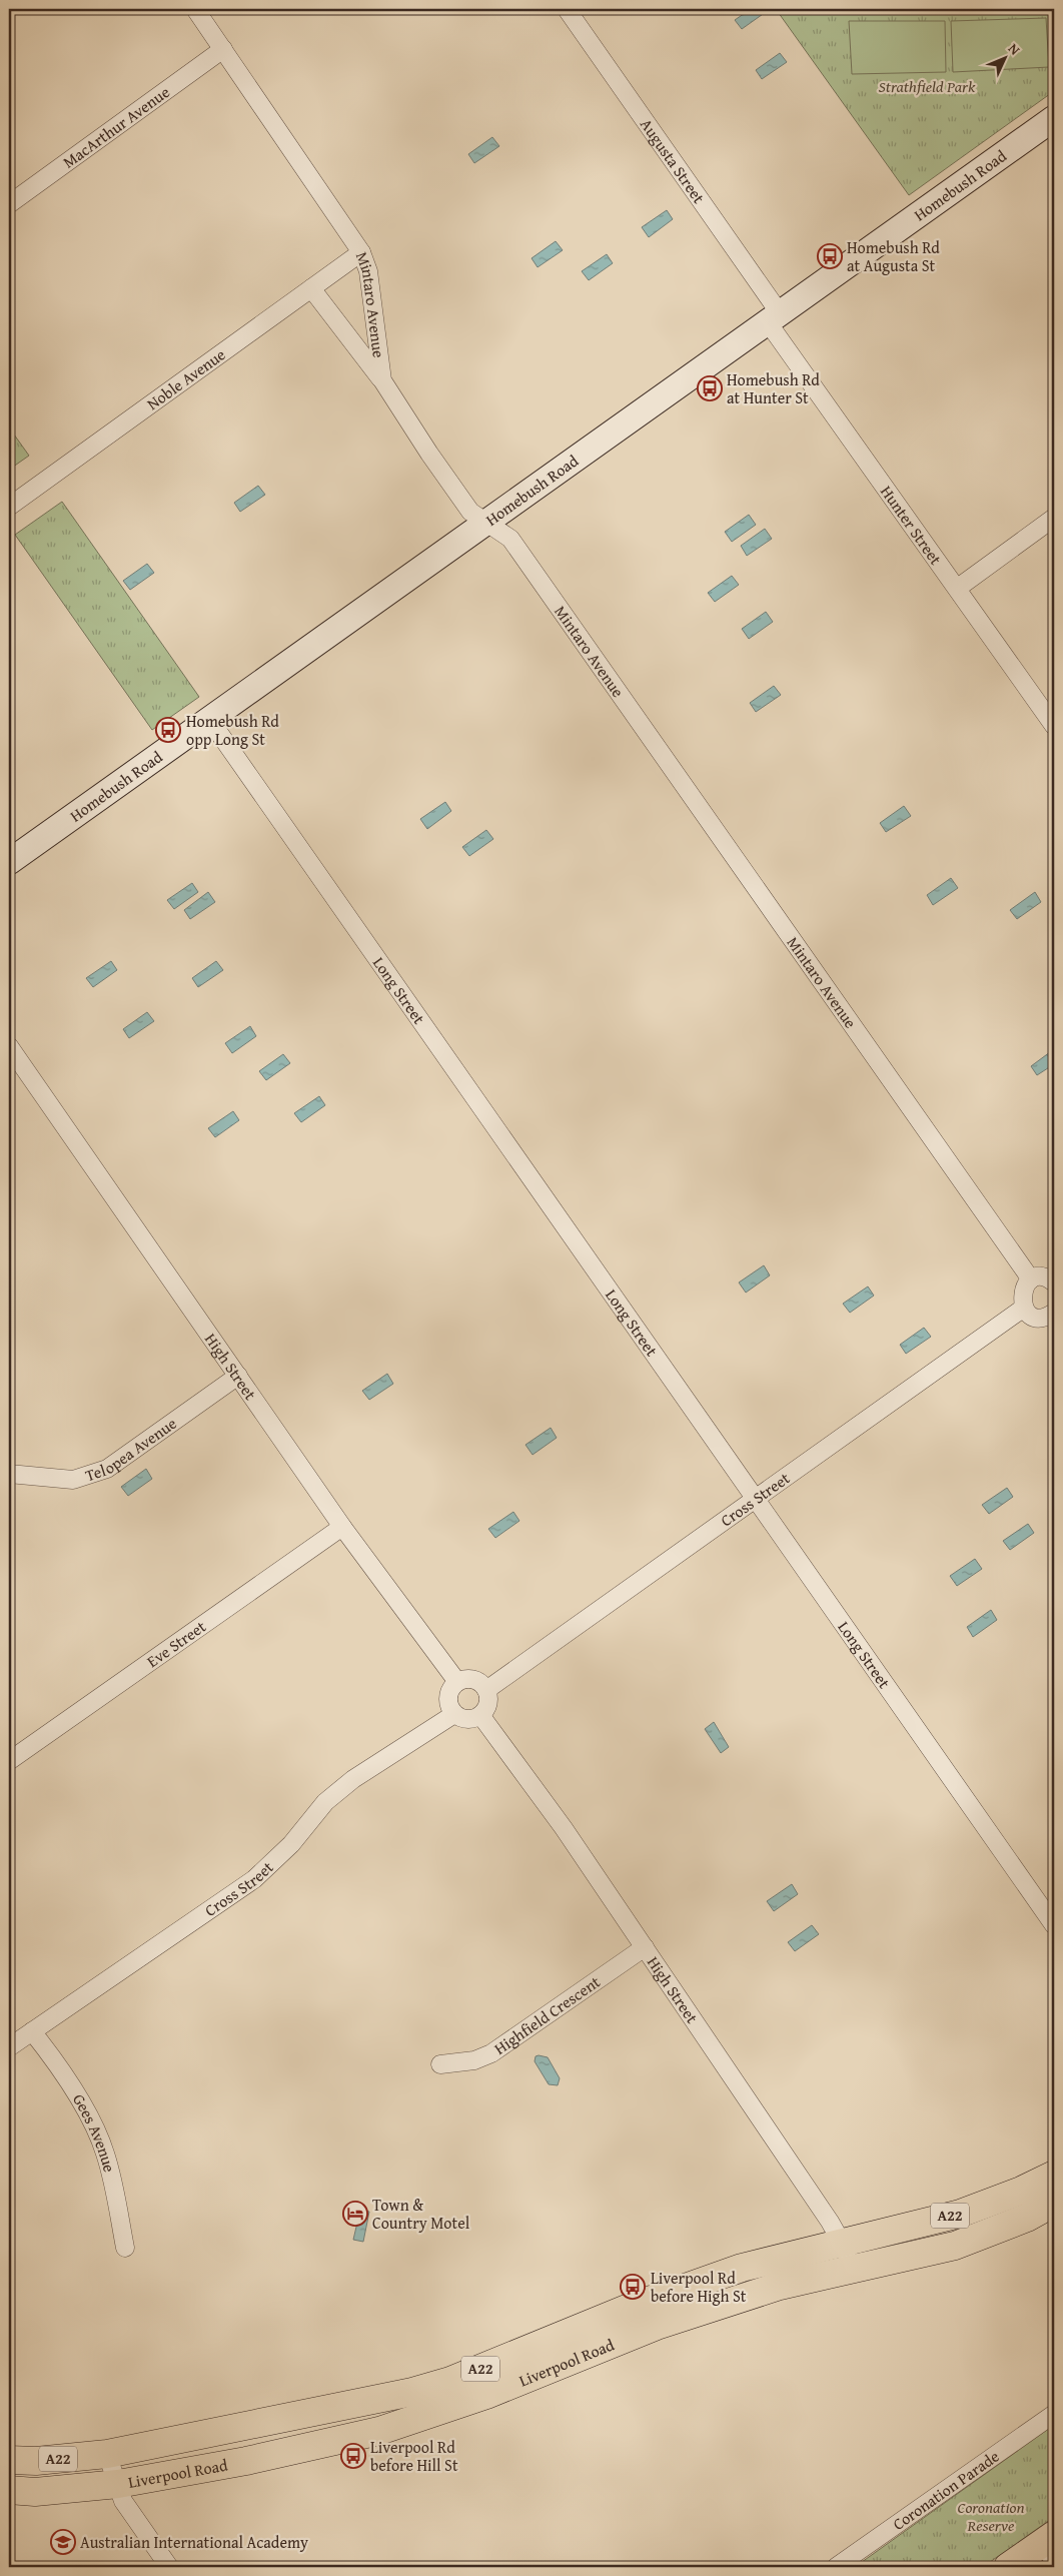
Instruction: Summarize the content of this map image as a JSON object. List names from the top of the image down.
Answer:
{
  "streets": {
    "main road": ["Homebush Road", "A22", "Liverpool Road"],
    "street": [
      "MacArthur Avenue",
      "Augusta Street",
      "Mintaro Avenue",
      "Noble Avenue",
      "Hunter Street",
      "Long Street",
      "High Street",
      "Telopea Avenue",
      "Cross Street",
      "Eve Street",
      "Highfield Crescent",
      "Gees Avenue",
      "Coronation Parade"
    ]
  },
  "crossings": [
    ["MacArthur Avenue", "Mintaro Avenue"],
    ["Augusta Street", "Homebush Road"],
    ["Augusta Street", "Hunter Street"],
    ["Homebush Road", "Mintaro Avenue"],
    ["Homebush Road", "Hunter Street"],
    ["Homebush Road", "Long Street"],
    ["Mintaro Avenue", "Noble Avenue"],
    ["Long Street", "Cross Street"],
    ["High Street", "Telopea Avenue"],
    ["High Street", "Cross Street"],
    ["High Street", "Eve Street"],
    ["High Street", "Highfield Crescent"],
    ["High Street", "Liverpool Road"],
    ["Cross Street", "Gees Avenue"]
  ],
  "parks": ["Strathfield Park", "Coronation Reserve"],
  "places": {
    "bus stop": [
      "Homebush Rd at Augusta St",
      "Homebush Rd at Hunter St",
      "Homebush Rd opp Long St",
      "Liverpool Rd before High St",
      "Liverpool Rd before Hill St"
    ],
    "hotel": ["Town & Country Motel"],
    "school or university": ["Australian International Academy"]
  },
  "north": "top right"
}
